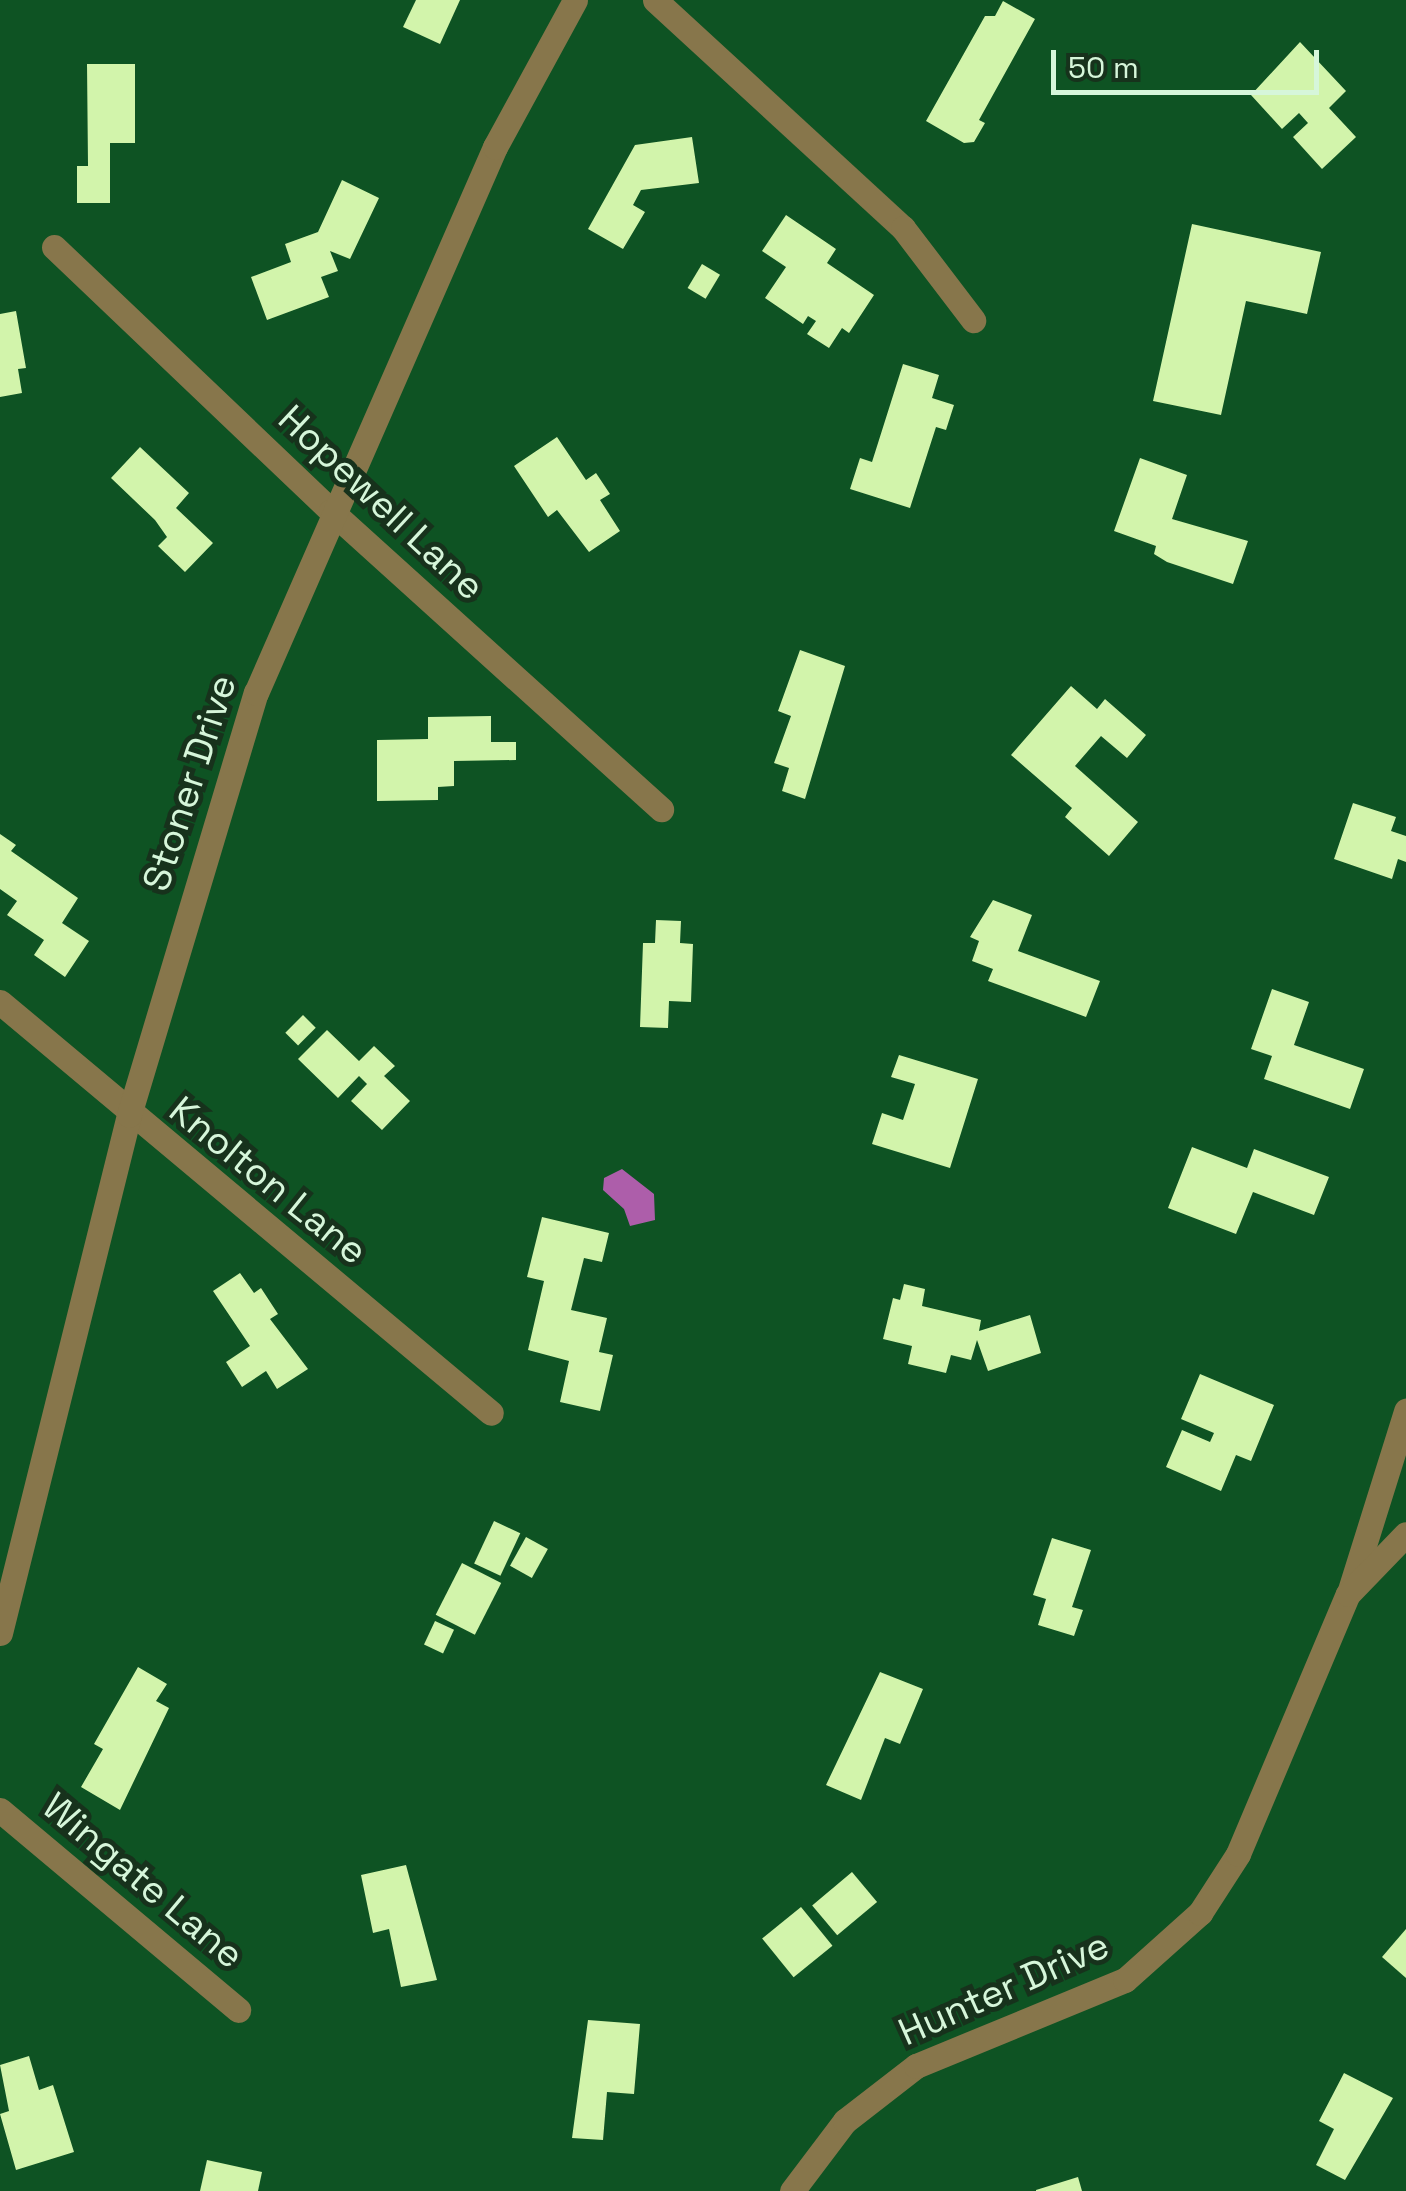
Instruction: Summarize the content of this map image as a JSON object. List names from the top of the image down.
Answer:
{
  "streets": {
    "street": [
      "Hopewell Lane",
      "Stoner Drive",
      "Knolton Lane",
      "Wingate Lane",
      "Hunter Drive"
    ]
  },
  "crossings": [
    ["Hopewell Lane", "Stoner Drive"],
    ["Stoner Drive", "Knolton Lane"]
  ],
  "scale_bar": "50 m"
}
